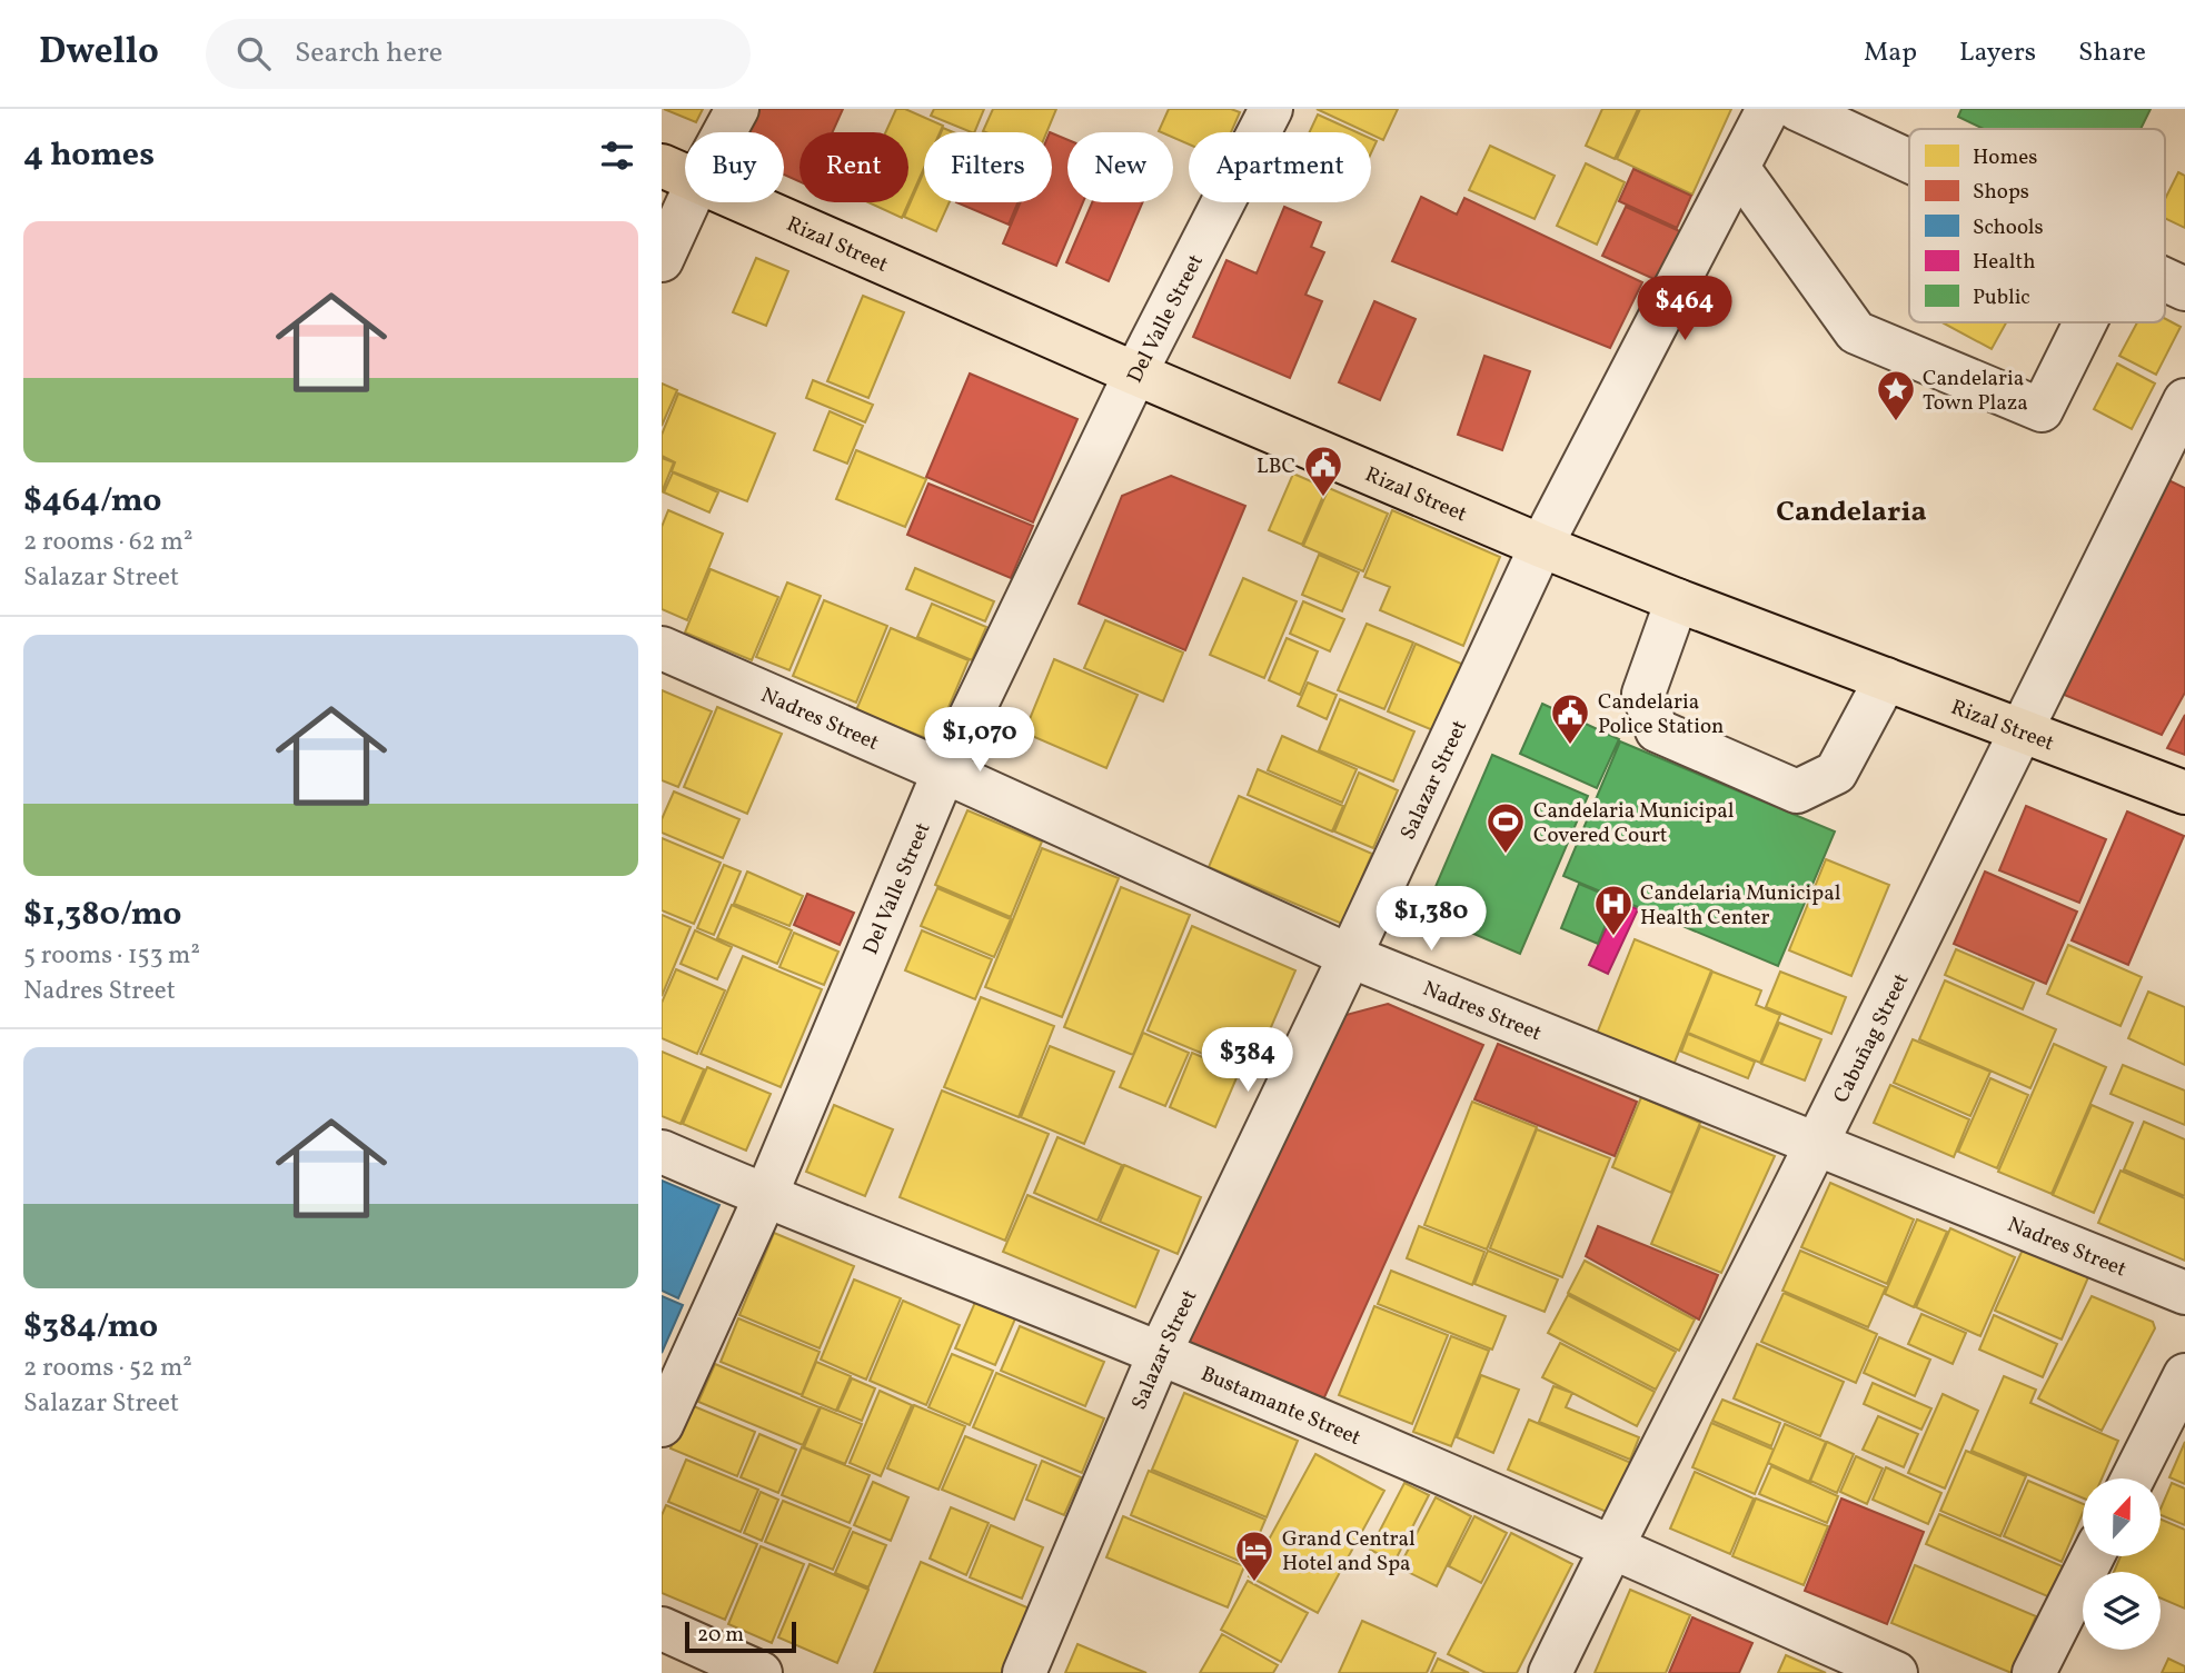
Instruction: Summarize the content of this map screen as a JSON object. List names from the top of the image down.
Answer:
{
  "streets": {
    "main road": ["Rizal Street"],
    "street": [
      "Del Valle Street",
      "Nadres Street",
      "Salazar Street",
      "Cabuñag Street",
      "Bustamante Street"
    ]
  },
  "crossings": [
    ["Rizal Street", "Del Valle Street"],
    ["Rizal Street", "Salazar Street"],
    ["Rizal Street", "Cabuñag Street"],
    ["Del Valle Street", "Nadres Street"],
    ["Del Valle Street", "Bustamante Street"],
    ["Nadres Street", "Salazar Street"],
    ["Nadres Street", "Cabuñag Street"],
    ["Salazar Street", "Bustamante Street"],
    ["Cabuñag Street", "Bustamante Street"]
  ],
  "districts": ["Candelaria"],
  "places": {
    "place": ["Candelaria Town Plaza"],
    "public building": ["LBC", "Candelaria Police Station"],
    "sports": ["Candelaria Municipal Covered Court"],
    "hospital": ["Candelaria Municipal Health Center"],
    "hotel": ["Grand Central Hotel and Spa"]
  },
  "legend": [
    "Homes",
    "Shops",
    "Schools",
    "Health",
    "Public"
  ],
  "scale_bar": "20 m",
  "north": "top",
  "page": {
    "header": "Dwello",
    "search": "Search here",
    "nav": ["Map", "Layers", "Share"],
    "heading": "4 homes",
    "chip": [
      "Buy",
      "Rent",
      "Filters",
      "New",
      "Apartment"
    ],
    "list": [
      {
        "name": "$464/mo",
        "note": "2 rooms · 62 m² · Salazar Street"
      },
      {
        "name": "$1,380/mo",
        "note": "5 rooms · 153 m² · Nadres Street"
      },
      {
        "name": "$384/mo",
        "note": "2 rooms · 52 m² · Salazar Street"
      }
    ],
    "price": [
      "$464",
      "$1,070",
      "$1,380",
      "$384"
    ],
    "scale": "20 m"
  }
}
